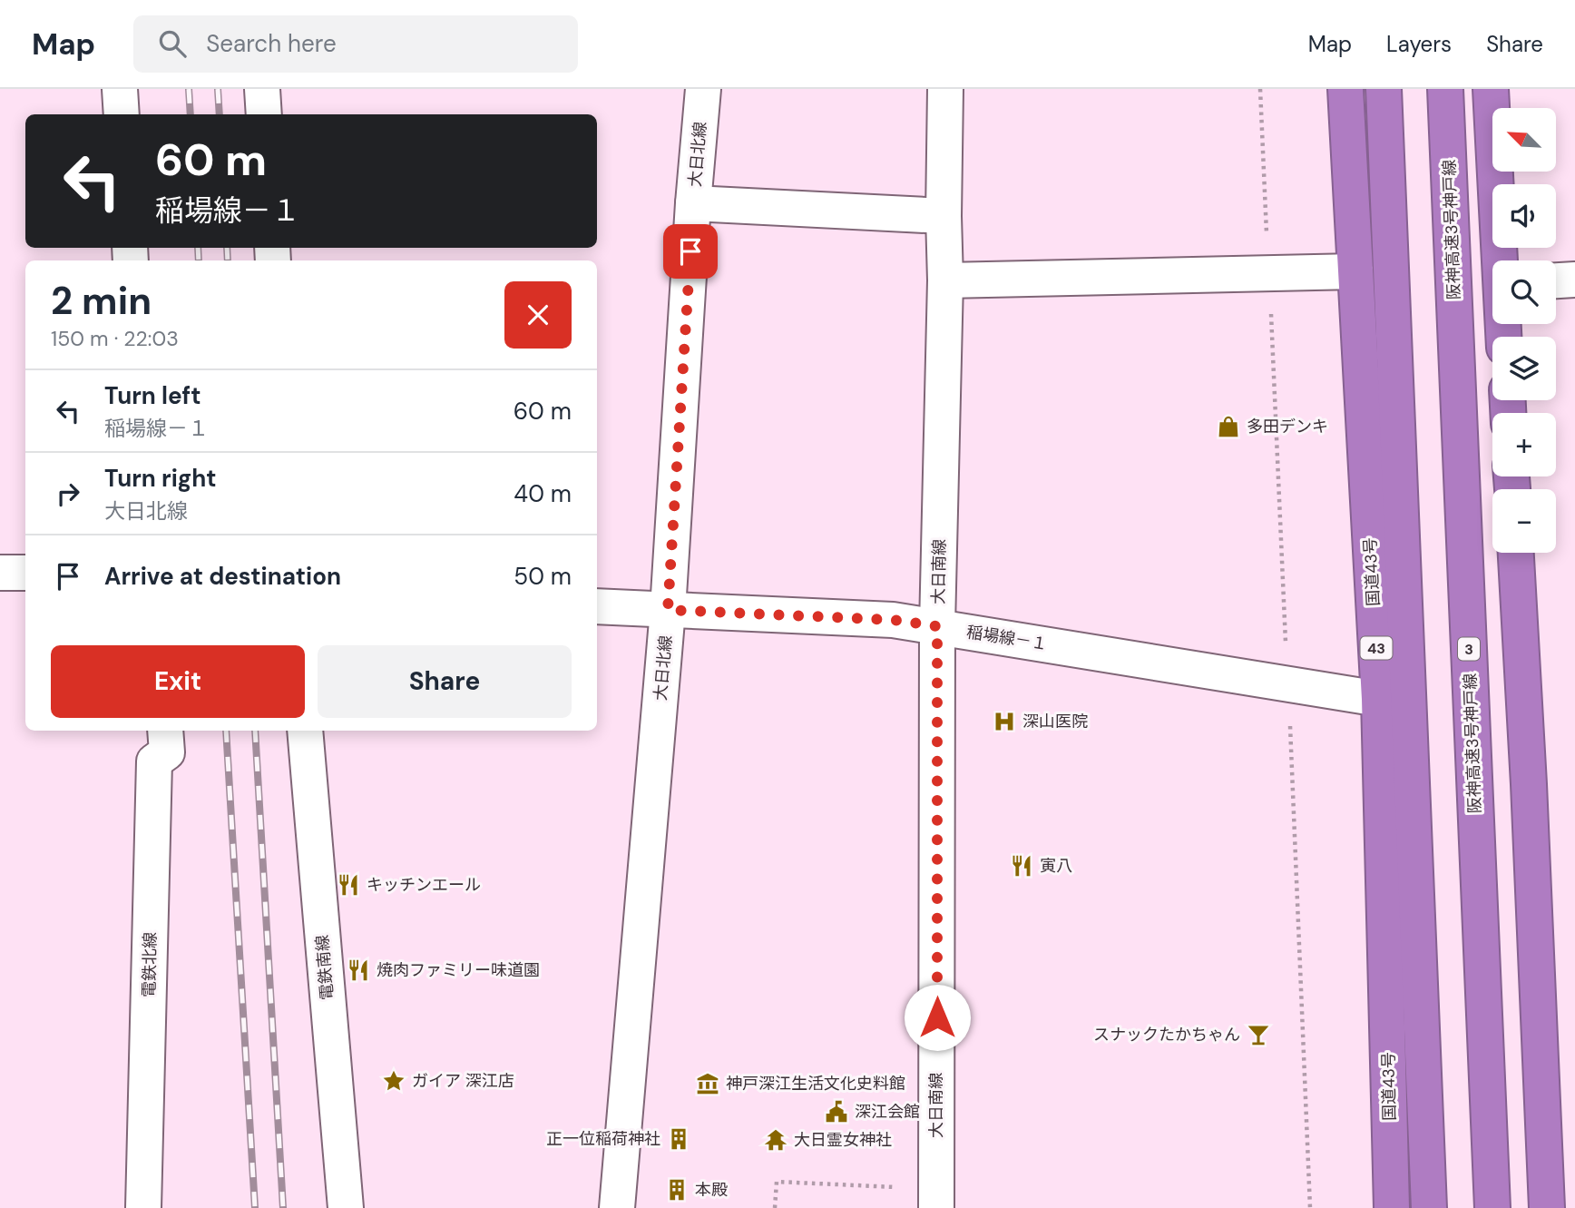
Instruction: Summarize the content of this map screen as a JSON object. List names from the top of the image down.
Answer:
{
  "streets": {
    "highway": [
      "阪神高速3号神戸線",
      "国道43号",
      "43",
      "3"
    ],
    "street": [
      "大日北線",
      "大日南線",
      "稲場線－１",
      "電鉄北線",
      "電鉄南線"
    ]
  },
  "crossings": [
    ["大日北線", "稲場線－１"],
    ["大日南線", "稲場線－１"],
    ["国道43号", "稲場線－１"]
  ],
  "places": {
    "shop": ["多田デンキ"],
    "hospital": ["深山医院"],
    "restaurant": ["寅八", "キッチンエール", "焼肉ファミリー味道園"],
    "bar": ["スナックたかちゃん"],
    "place": ["ガイア 深江店"],
    "museum": ["神戸深江生活文化史料館"],
    "public building": ["深江会館"],
    "building": ["正一位稲荷神社", "本殿"],
    "temple": ["大日霊女神社"]
  },
  "north": "top left",
  "page": {
    "header": "Map",
    "search": "Search here",
    "nav": ["Map", "Layers", "Share"],
    "map_buttons": ["+", "−"],
    "turn": ["60 m", "稲場線－１"],
    "heading": ["2 min", "150 m · 22:03"],
    "list": [
      {
        "name": "Turn left",
        "note": "稲場線－１",
        "value": "60 m"
      },
      {
        "name": "Turn right",
        "note": "大日北線",
        "value": "40 m"
      },
      {
        "name": "Arrive at destination",
        "value": "50 m"
      }
    ],
    "buttons": ["Exit", "Share"]
  }
}
